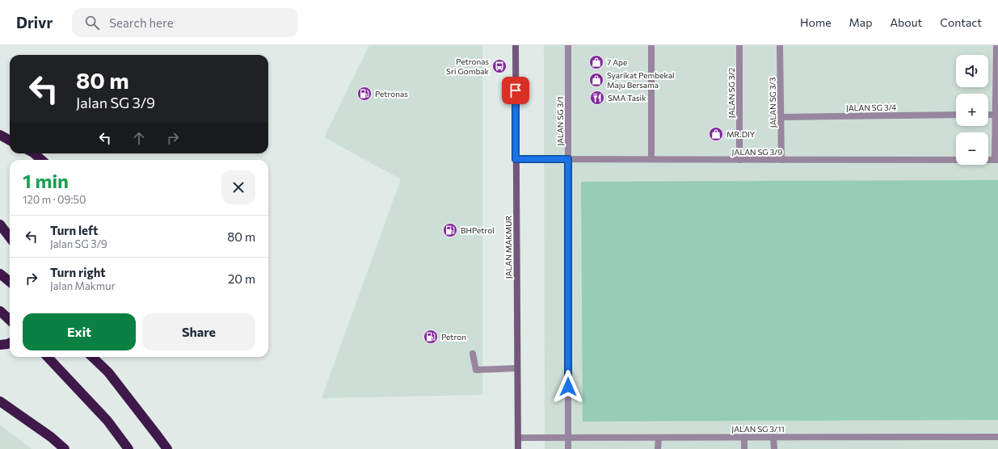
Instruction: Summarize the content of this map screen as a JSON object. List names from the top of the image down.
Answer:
{
  "streets": {
    "street": [
      "JALAN SG 3/2",
      "JALAN SG 3/3",
      "JALAN SG 3/4",
      "JALAN SG 3/1",
      "JALAN SG 3/9",
      "JALAN MAKMUR",
      "JALAN SG 3/11"
    ]
  },
  "crossings": [
    ["JALAN SG 3/2", "JALAN SG 3/9"],
    ["JALAN SG 3/3", "JALAN SG 3/4"],
    ["JALAN SG 3/3", "JALAN SG 3/9"],
    ["JALAN SG 3/1", "JALAN SG 3/9"],
    ["JALAN SG 3/1", "JALAN SG 3/11"],
    ["JALAN SG 3/9", "JALAN MAKMUR"],
    ["JALAN MAKMUR", "JALAN SG 3/11"]
  ],
  "places": {
    "shop": ["7 Ape", "Syarikat Pembekal Maju Bersama", "MR.DIY"],
    "bus stop": ["Petronas Sri Gombak"],
    "fuel station": ["Petronas", "BHPetrol", "Petron"],
    "restaurant": ["SMA Tasik"]
  },
  "page": {
    "header": "Drivr",
    "search": "Search here",
    "nav": [
      "Home",
      "Map",
      "About",
      "Contact"
    ],
    "map_buttons": ["+", "−"],
    "turn": ["80 m", "Jalan SG 3/9"],
    "heading": ["1 min", "120 m · 09:50"],
    "list": [
      {
        "name": "Turn left",
        "note": "Jalan SG 3/9",
        "value": "80 m"
      },
      {
        "name": "Turn right",
        "note": "Jalan Makmur",
        "value": "20 m"
      }
    ],
    "buttons": ["Exit", "Share"]
  }
}
